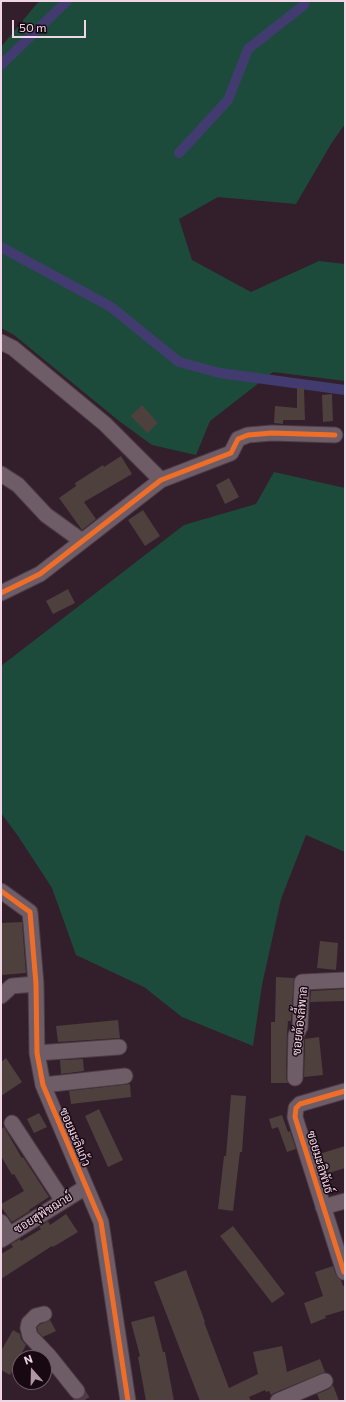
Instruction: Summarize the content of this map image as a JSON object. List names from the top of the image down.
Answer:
{
  "streets": {
    "street": [
      "ซอยต้องลี้พาล",
      "ซอยมะลิแก้ว",
      "ซอยมะลิพันธ์",
      "ซอยสุพิชฌาย์"
    ]
  },
  "crossings": [
    ["ซอยมะลิแก้ว", "ซอยสุพิชฌาย์"]
  ],
  "scale_bar": "50 m",
  "north": "top"
}
